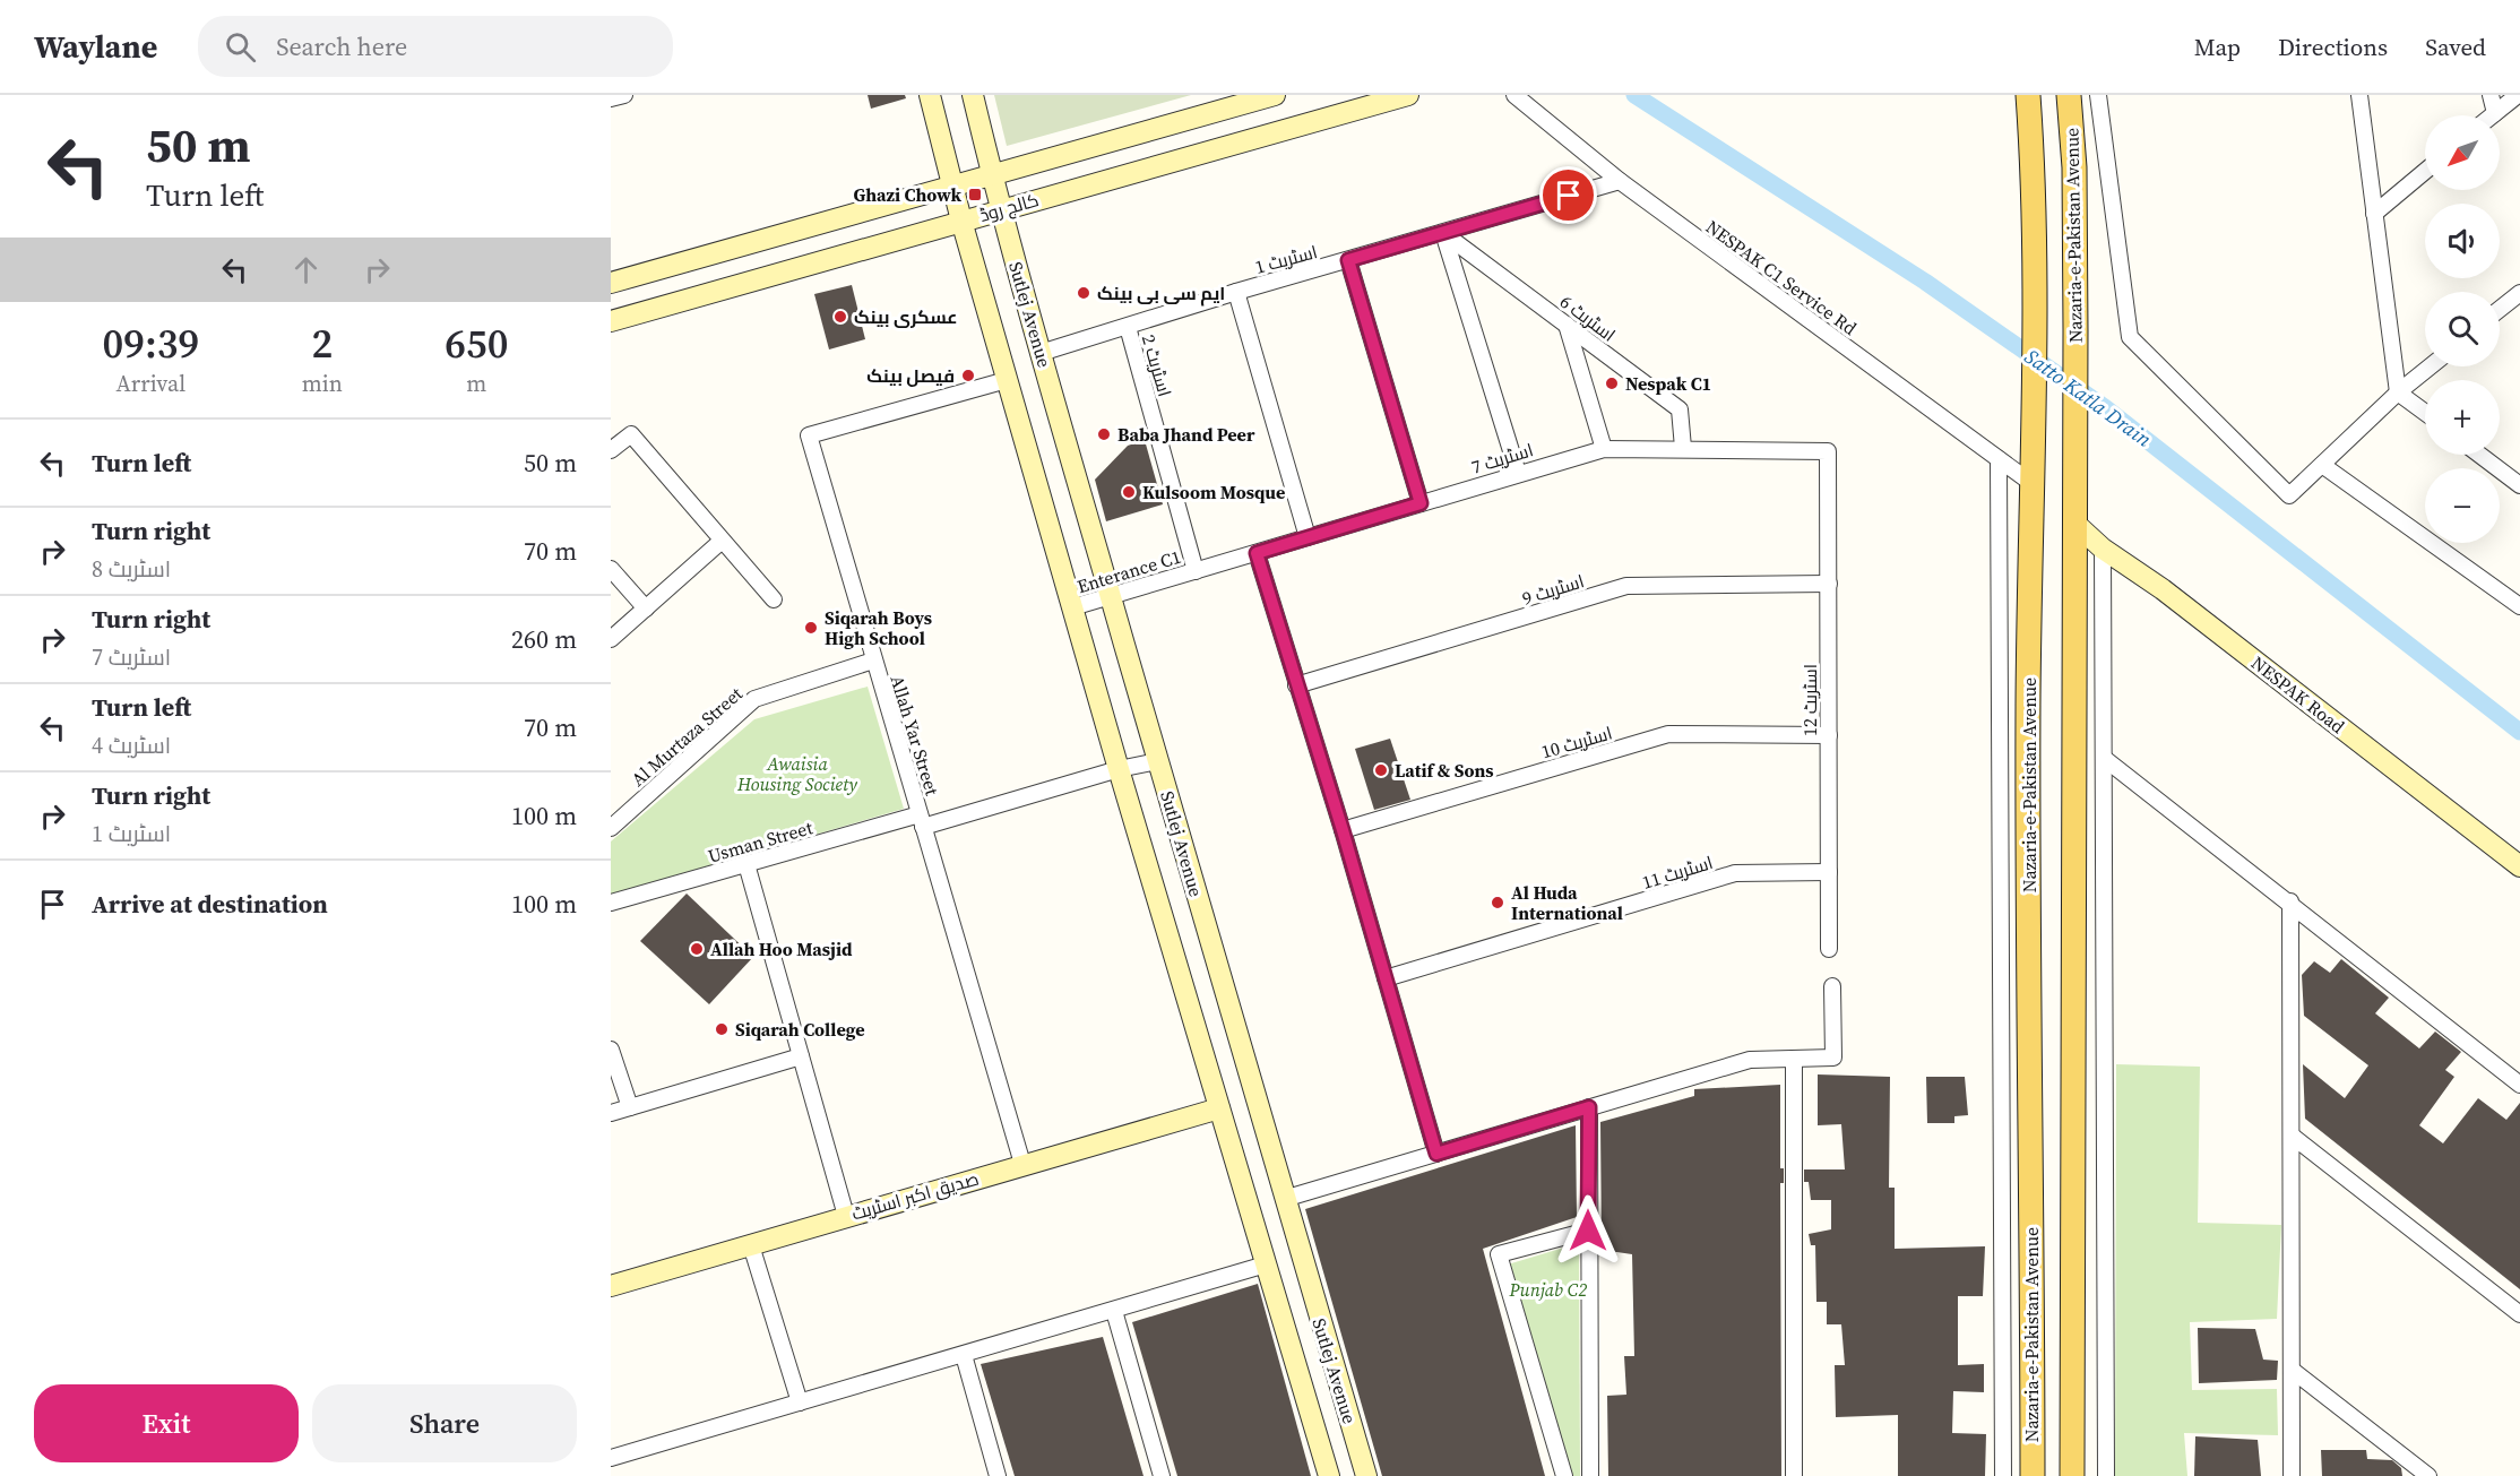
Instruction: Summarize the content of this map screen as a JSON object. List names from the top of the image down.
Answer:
{
  "streets": {
    "main road": ["Nazaria-e-Pakistan Avenue"],
    "street": [
      "کالج روڈ",
      "اسٹریٹ 1",
      "NESPAK C1 Service Rd",
      "Sutlej Avenue",
      "اسٹریٹ 6",
      "اسٹریٹ 2",
      "اسٹریٹ 7",
      "Enterance C1",
      "اسٹریٹ 9",
      "NESPAK Road",
      "اسٹریٹ 12",
      "Allah Yar Street",
      "Al Murtaza Street",
      "اسٹریٹ 10",
      "Usman Street",
      "اسٹریٹ 11",
      "صدیق اکبر اسٹریٹ"
    ]
  },
  "crossings": [
    ["کالج روڈ", "Sutlej Avenue"],
    ["Nazaria-e-Pakistan Avenue", "NESPAK C1 Service Rd"],
    ["Nazaria-e-Pakistan Avenue", "NESPAK Road"],
    ["اسٹریٹ 1", "NESPAK C1 Service Rd"],
    ["اسٹریٹ 1", "Sutlej Avenue"],
    ["اسٹریٹ 1", "اسٹریٹ 6"],
    ["اسٹریٹ 1", "اسٹریٹ 2"],
    ["Sutlej Avenue", "Enterance C1"],
    ["Sutlej Avenue", "Allah Yar Street"],
    ["Sutlej Avenue", "Usman Street"],
    ["Sutlej Avenue", "صدیق اکبر اسٹریٹ"],
    ["اسٹریٹ 6", "اسٹریٹ 7"],
    ["اسٹریٹ 2", "اسٹریٹ 7"],
    ["اسٹریٹ 2", "Enterance C1"],
    ["اسٹریٹ 7", "Enterance C1"],
    ["اسٹریٹ 7", "اسٹریٹ 12"],
    ["اسٹریٹ 9", "اسٹریٹ 12"],
    ["اسٹریٹ 12", "اسٹریٹ 10"],
    ["اسٹریٹ 12", "اسٹریٹ 11"],
    ["Allah Yar Street", "Al Murtaza Street"],
    ["Allah Yar Street", "Usman Street"],
    ["Allah Yar Street", "صدیق اکبر اسٹریٹ"]
  ],
  "water": ["Satto Katla Drain"],
  "parks": ["Awaisia Housing Society", "Punjab C2"],
  "places": {
    "transit": ["Ghazi Chowk"],
    "other": [
      "ایم سی بی بینک",
      "عسکری بینک",
      "فیصل بینک",
      "Nespak C1",
      "Baba Jhand Peer",
      "Kulsoom Mosque",
      "Siqarah Boys High School",
      "Latif & Sons",
      "Al Huda International",
      "Allah Hoo Masjid",
      "Siqarah College"
    ]
  },
  "north": "bottom left",
  "page": {
    "header": "Waylane",
    "search": "Search here",
    "nav": ["Map", "Directions", "Saved"],
    "turn": ["50 m", "Turn left"],
    "map_buttons": ["+", "−"],
    "eta": [
      "09:39",
      "Arrival",
      "2",
      "min",
      "650",
      "m"
    ],
    "list": [
      {
        "name": "Turn left",
        "value": "50 m"
      },
      {
        "name": "Turn right",
        "note": "اسٹریٹ 8",
        "value": "70 m"
      },
      {
        "name": "Turn right",
        "note": "اسٹریٹ 7",
        "value": "260 m"
      },
      {
        "name": "Turn left",
        "note": "اسٹریٹ 4",
        "value": "70 m"
      },
      {
        "name": "Turn right",
        "note": "اسٹریٹ 1",
        "value": "100 m"
      },
      {
        "name": "Arrive at destination",
        "value": "100 m"
      }
    ],
    "buttons": ["Exit", "Share"]
  }
}
